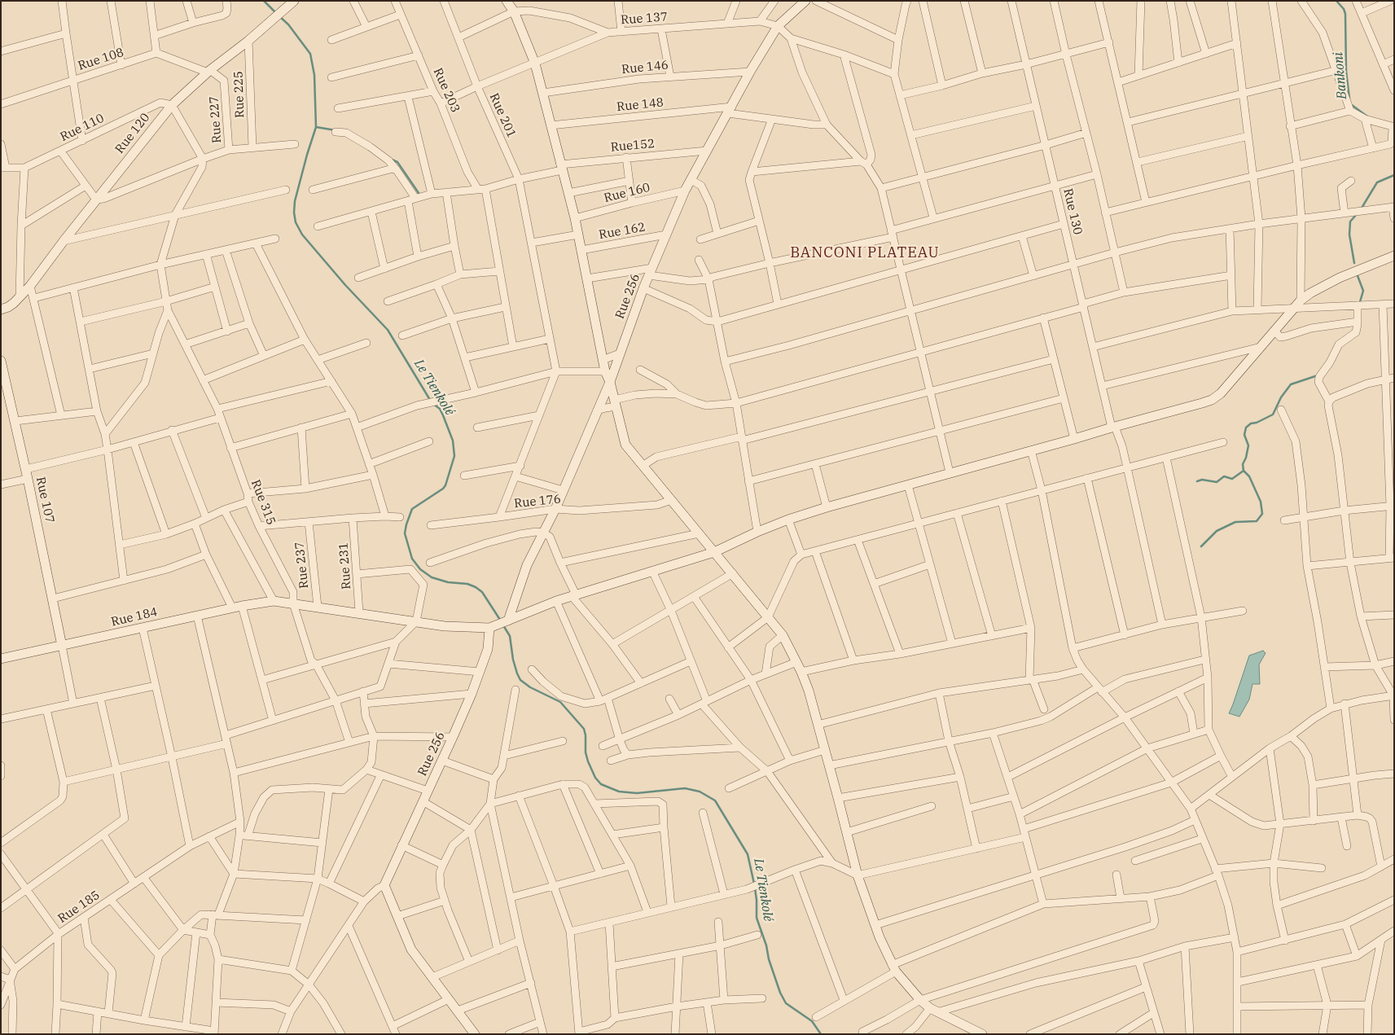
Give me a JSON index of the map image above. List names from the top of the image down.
{
  "streets": {
    "street": [
      "Rue 137",
      "Rue 108",
      "Rue 146",
      "Rue 203",
      "Rue 225",
      "Rue 148",
      "Rue 201",
      "Rue 227",
      "Rue 110",
      "Rue 120",
      "Rue152",
      "Rue 160",
      "Rue 130",
      "Rue 162",
      "Rue 256",
      "Rue 107",
      "Rue 176",
      "Rue 315",
      "Rue 237",
      "Rue 231",
      "Rue 184",
      "Rue 185"
    ]
  },
  "crossings": [
    ["Rue 137", "Rue 256"],
    ["Rue 146", "Rue 256"],
    ["Rue 203", "Rue152"],
    ["Rue 225", "Rue 120"],
    ["Rue 148", "Rue 256"],
    ["Rue 201", "Rue152"],
    ["Rue 227", "Rue 120"],
    ["Rue 110", "Rue 120"],
    ["Rue152", "Rue 256"],
    ["Rue 160", "Rue 256"],
    ["Rue 162", "Rue 256"],
    ["Rue 256", "Rue 176"],
    ["Rue 256", "Rue 184"],
    ["Rue 107", "Rue 184"],
    ["Rue 315", "Rue 184"],
    ["Rue 237", "Rue 184"],
    ["Rue 231", "Rue 184"]
  ],
  "districts": ["BANCONI PLATEAU"],
  "water": ["Bankoni", "Le Tienkolé"]
}
